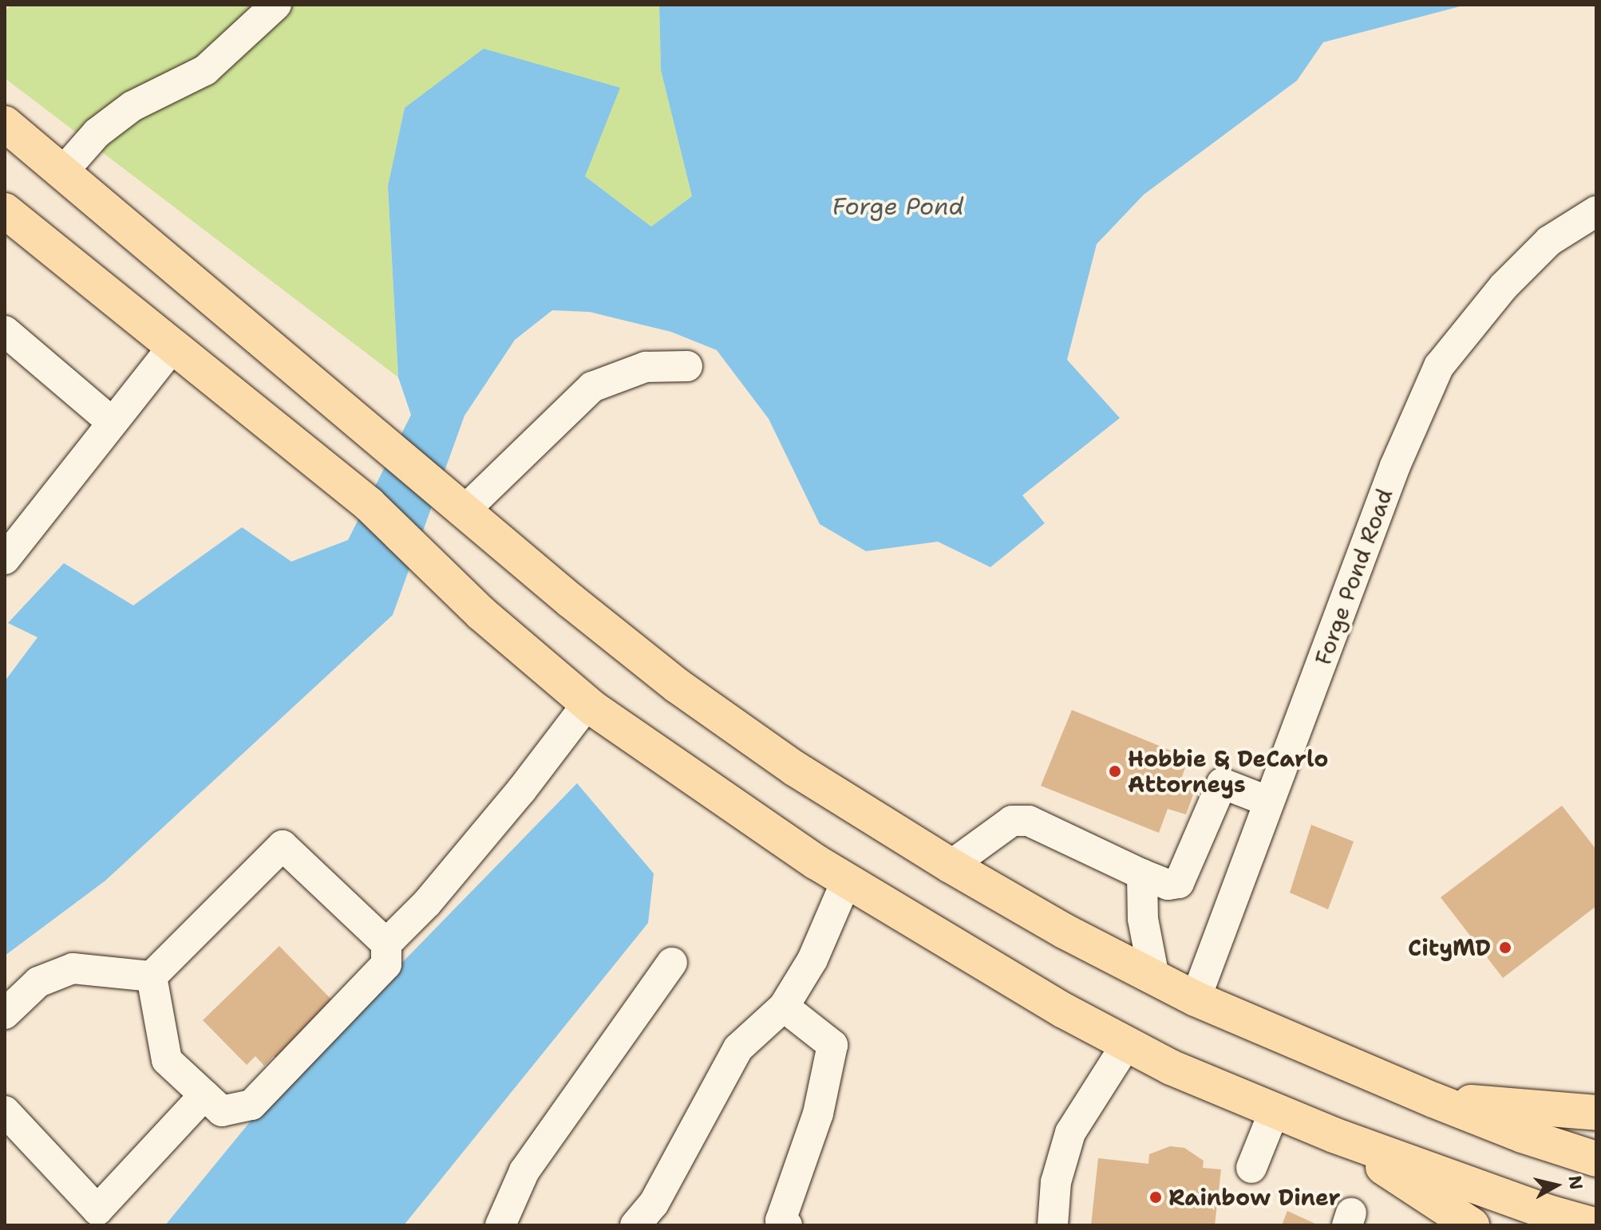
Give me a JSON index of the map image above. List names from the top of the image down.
{
  "streets": {
    "street": ["Forge Pond Road"]
  },
  "water": ["Forge Pond"],
  "places": ["Hobbie & DeCarlo Attorneys", "CityMD", "Rainbow Diner"],
  "north": "right"
}
